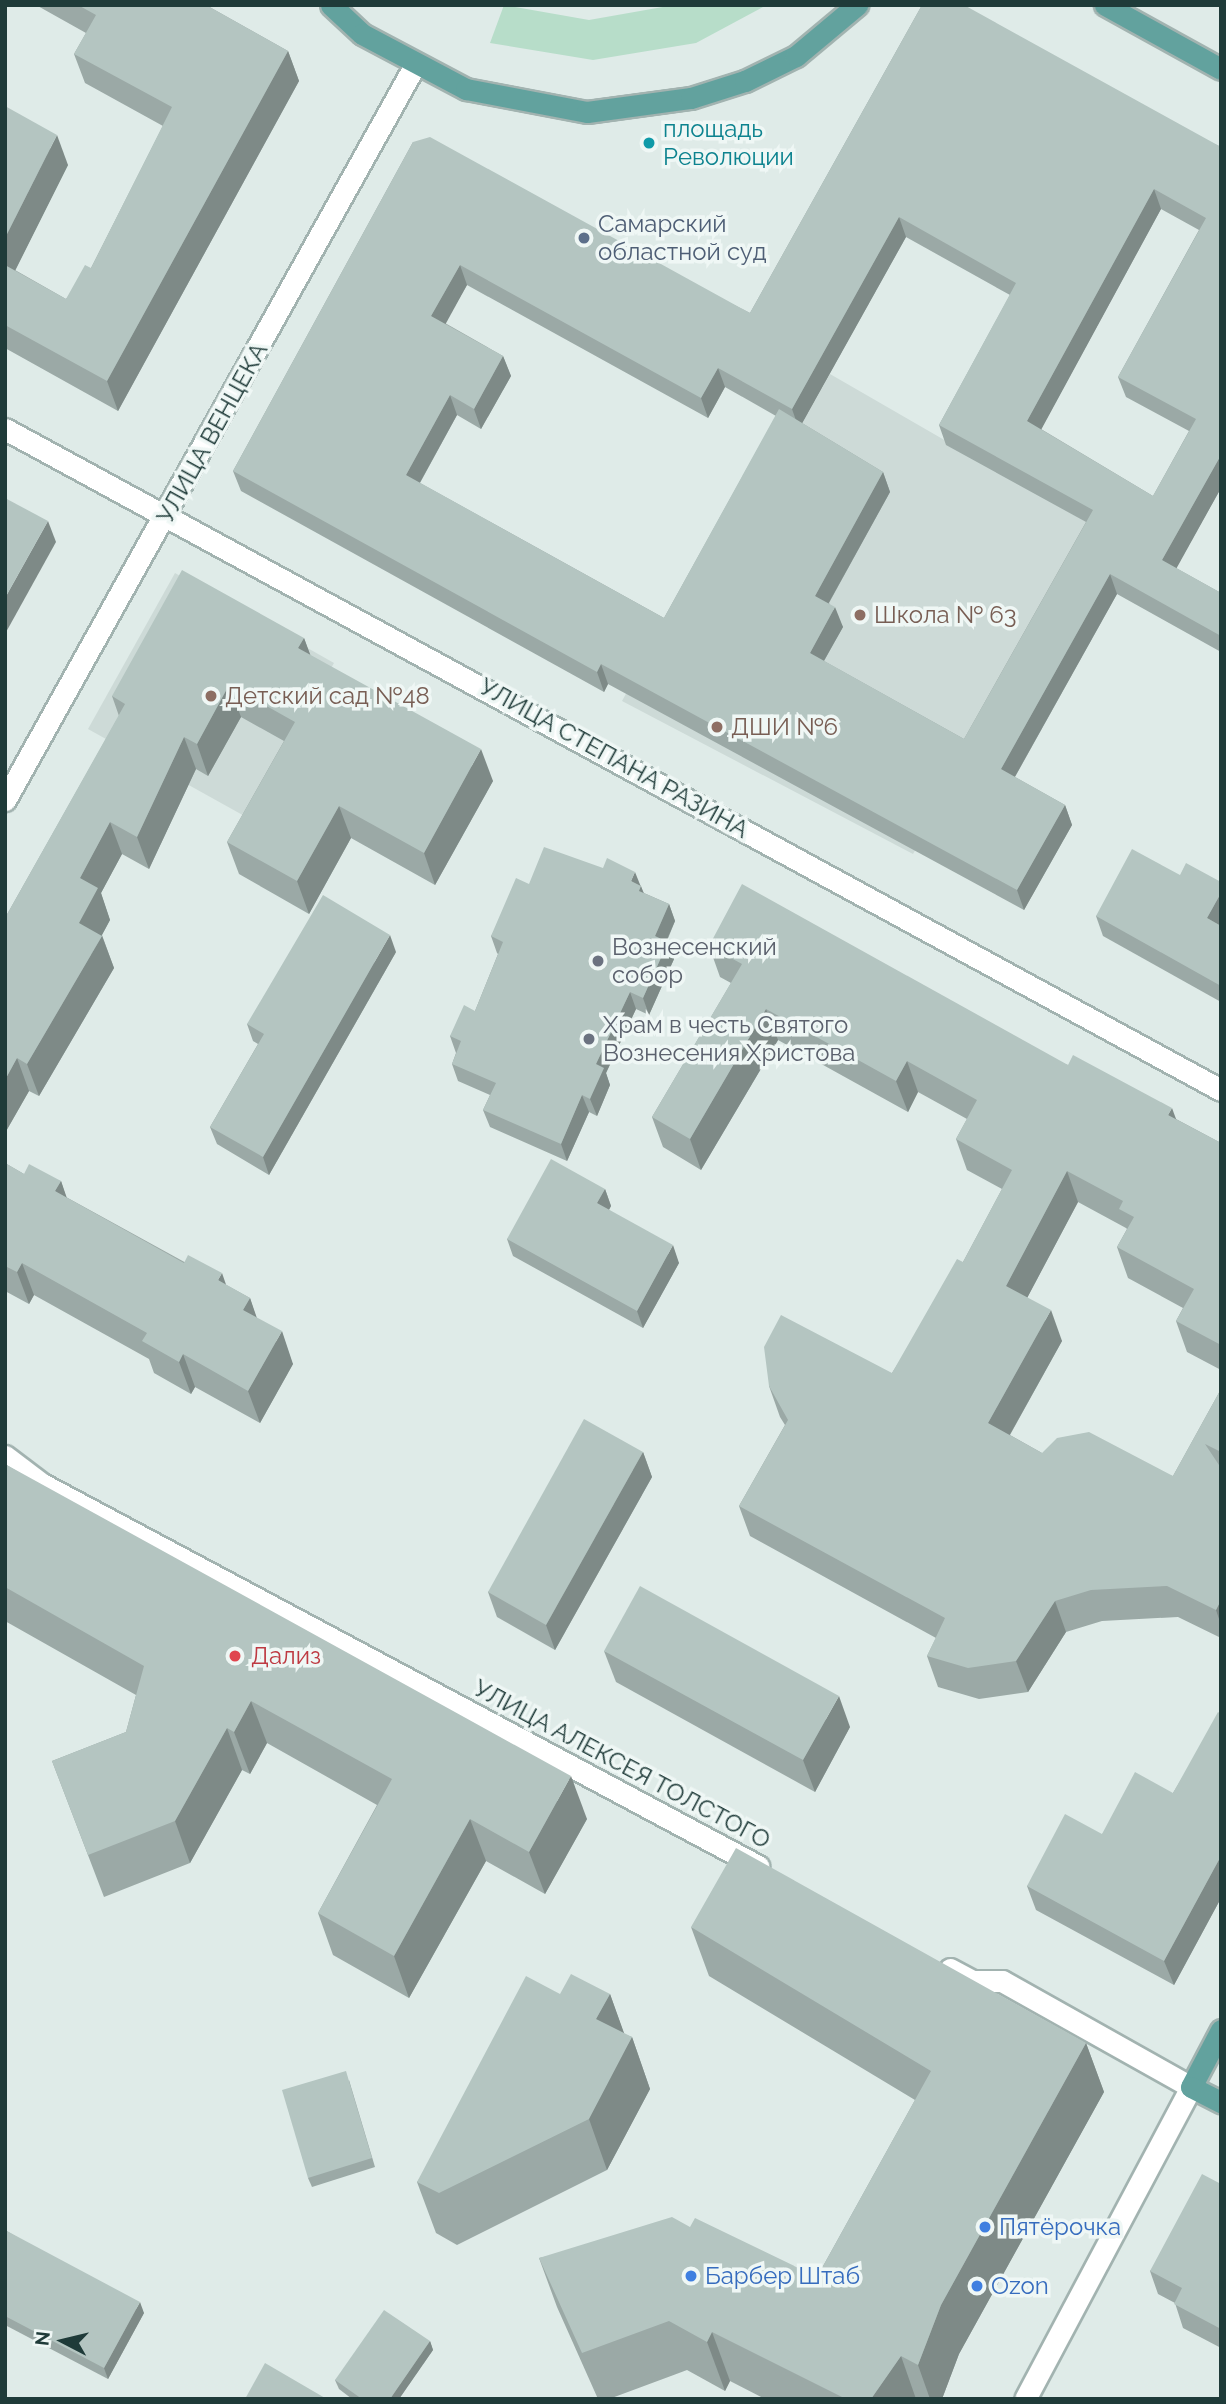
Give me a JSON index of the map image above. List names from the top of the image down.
{
  "streets": {
    "street": ["УЛИЦА ВЕНЦЕКА", "УЛИЦА СТЕПАНА РАЗИНА", "УЛИЦА АЛЕКСЕЯ ТОЛСТОГО"]
  },
  "crossings": [
    ["УЛИЦА ВЕНЦЕКА", "УЛИЦА СТЕПАНА РАЗИНА"]
  ],
  "places": [
    "площадь Революции",
    "Самарский областной суд",
    "Школа № 63",
    "Детский сад №48",
    "ДШИ №6",
    "Вознесенский собор",
    "Храм в честь Святого Вознесения Христова",
    "Дализ",
    "Пятёрочка",
    "Барбер Штаб",
    "Ozon"
  ],
  "north": "left"
}
